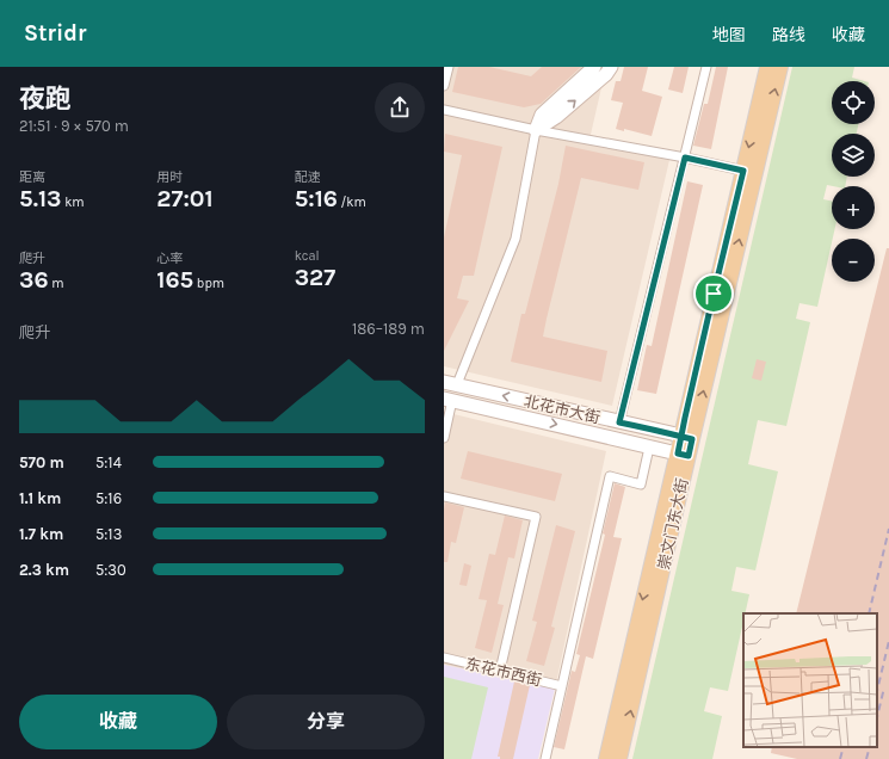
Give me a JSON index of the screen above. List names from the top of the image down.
{
  "streets": {
    "main road": ["北花市大街", "崇文门东大街"],
    "street": ["东花市西街"]
  },
  "crossings": [
    ["北花市大街", "崇文门东大街"]
  ],
  "page": {
    "header": "Stridr",
    "nav": ["地图", "路线", "收藏"],
    "heading": ["夜跑", "21:51 · 9 × 570 m"],
    "map_buttons": ["+", "−"],
    "stats": [
      ["距离", "5.13 km"],
      ["用时", "27:01"],
      ["配速", "5:16 /km"],
      ["爬升", "36 m"],
      ["心率", "165 bpm"],
      ["kcal", "327"]
    ],
    "chart": ["爬升", "186–189 m"],
    "list": [
      {
        "name": "570 m",
        "note": "5:14"
      },
      {
        "name": "1.1 km",
        "note": "5:16"
      },
      {
        "name": "1.7 km",
        "note": "5:13"
      },
      {
        "name": "2.3 km",
        "note": "5:30"
      }
    ],
    "buttons": ["收藏", "分享"]
  }
}
